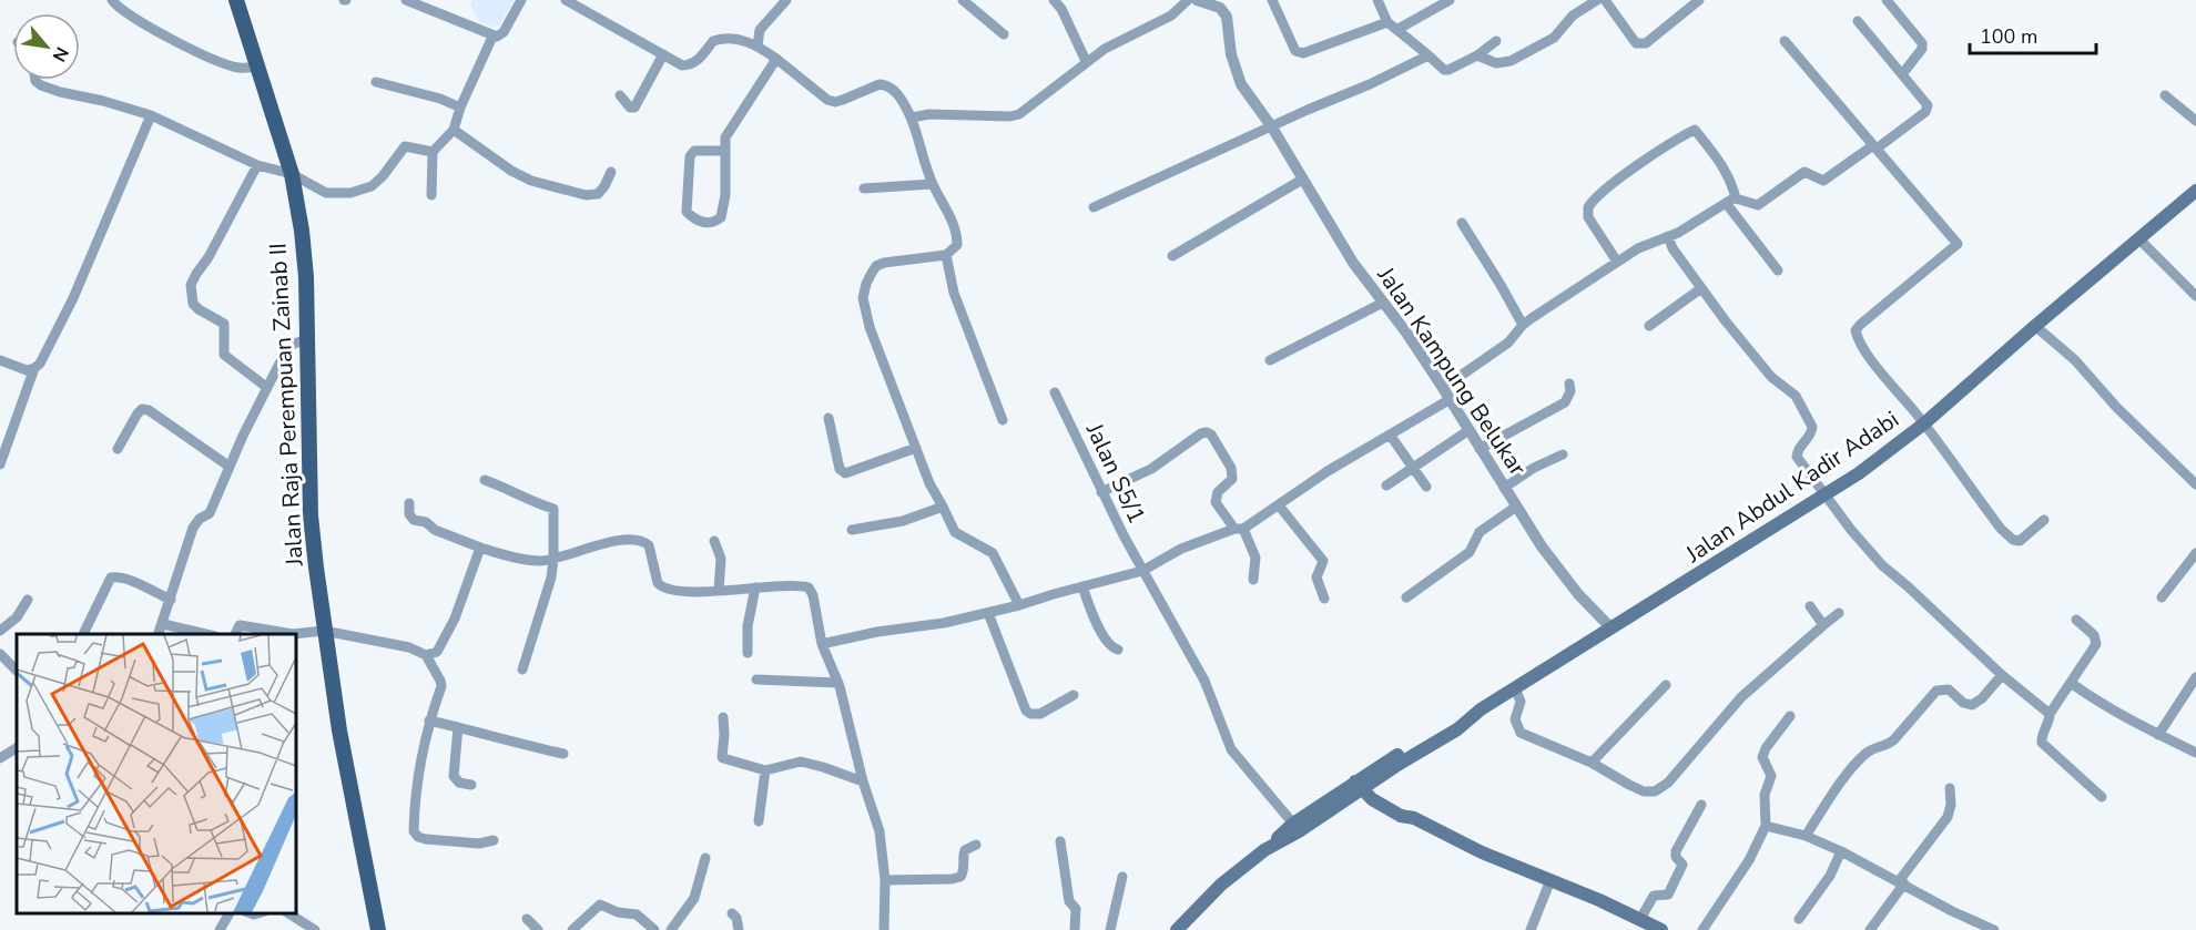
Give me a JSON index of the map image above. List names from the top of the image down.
{
  "streets": {
    "main road": ["Jalan Raja Perempuan Zainab II", "Jalan Abdul Kadir Adabi"],
    "street": ["Jalan Kampung Belukar", "Jalan S5/1"]
  },
  "crossings": [
    ["Jalan Kampung Belukar", "Jalan Abdul Kadir Adabi"],
    ["Jalan S5/1", "Jalan Abdul Kadir Adabi"]
  ],
  "scale_bar": "100 m",
  "north": "bottom right"
}
